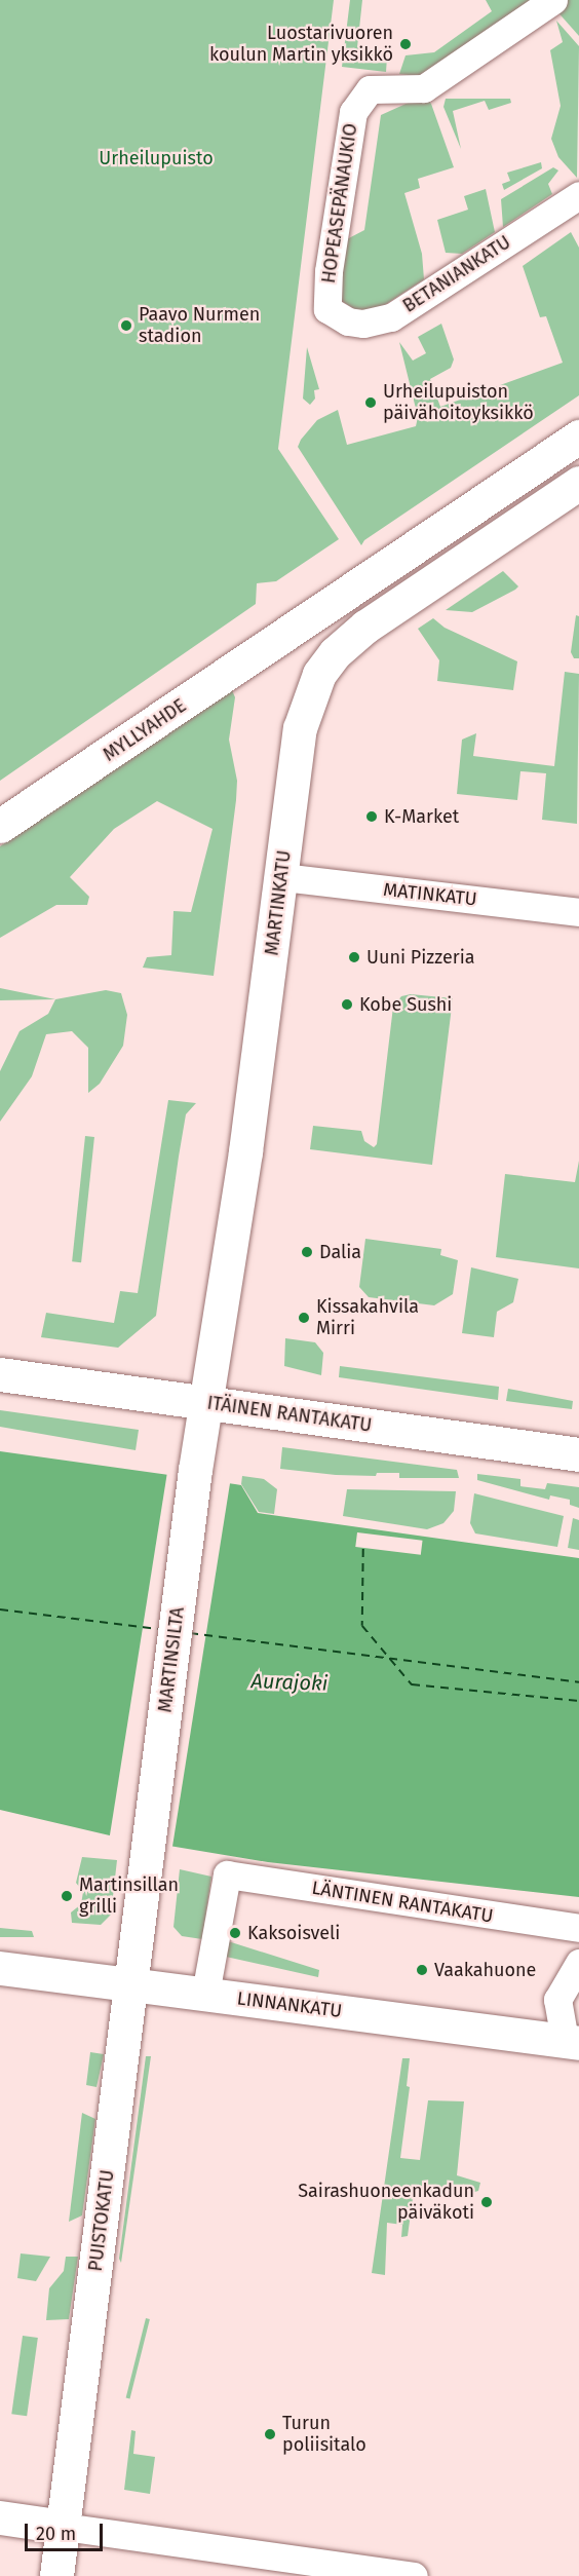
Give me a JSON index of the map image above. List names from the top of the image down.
{
  "streets": {
    "main road": [
      "MYLLYAHDE",
      "MARTINKATU",
      "ITÄINEN RANTAKATU",
      "MARTINSILTA",
      "LINNANKATU",
      "PUISTOKATU"
    ],
    "street": [
      "HOPEASEPÄNAUKIO",
      "BETANIANKATU",
      "MATINKATU",
      "LÄNTINEN RANTAKATU"
    ]
  },
  "crossings": [
    ["HOPEASEPÄNAUKIO", "BETANIANKATU"],
    ["MATINKATU", "MARTINKATU"],
    ["MARTINKATU", "ITÄINEN RANTAKATU"],
    ["MARTINKATU", "MARTINSILTA"],
    ["MARTINSILTA", "PUISTOKATU"],
    ["LÄNTINEN RANTAKATU", "LINNANKATU"],
    ["LINNANKATU", "PUISTOKATU"]
  ],
  "water": ["Aurajoki"],
  "parks": ["Urheilupuisto"],
  "places": [
    "Luostarivuoren koulun Martin yksikkö",
    "Paavo Nurmen stadion",
    "Urheilupuiston päivähoitoyksikkö",
    "K-Market",
    "Uuni Pizzeria",
    "Kobe Sushi",
    "Dalia",
    "Kissakahvila Mirri",
    "Martinsillan grilli",
    "Kaksoisveli",
    "Vaakahuone",
    "Sairashuoneenkadun päiväkoti",
    "Turun poliisitalo"
  ],
  "scale_bar": "20 m"
}
